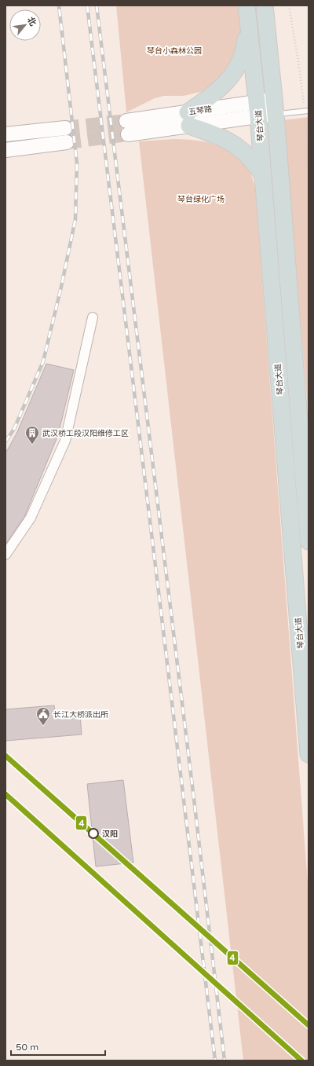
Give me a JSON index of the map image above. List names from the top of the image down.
{
  "streets": {
    "highway": ["琴台大道"],
    "main road": ["五琴路"]
  },
  "crossings": [
    ["五琴路", "琴台大道"]
  ],
  "parks": ["琴台小森林公园", "琴台绿化广场"],
  "places": {
    "building": ["武汉桥工段汉阳维修工区"],
    "public building": ["长江大桥派出所"],
    "other": ["汉阳"]
  },
  "lines": ["transit line 4"],
  "scale_bar": "50 m",
  "north": "top right"
}
